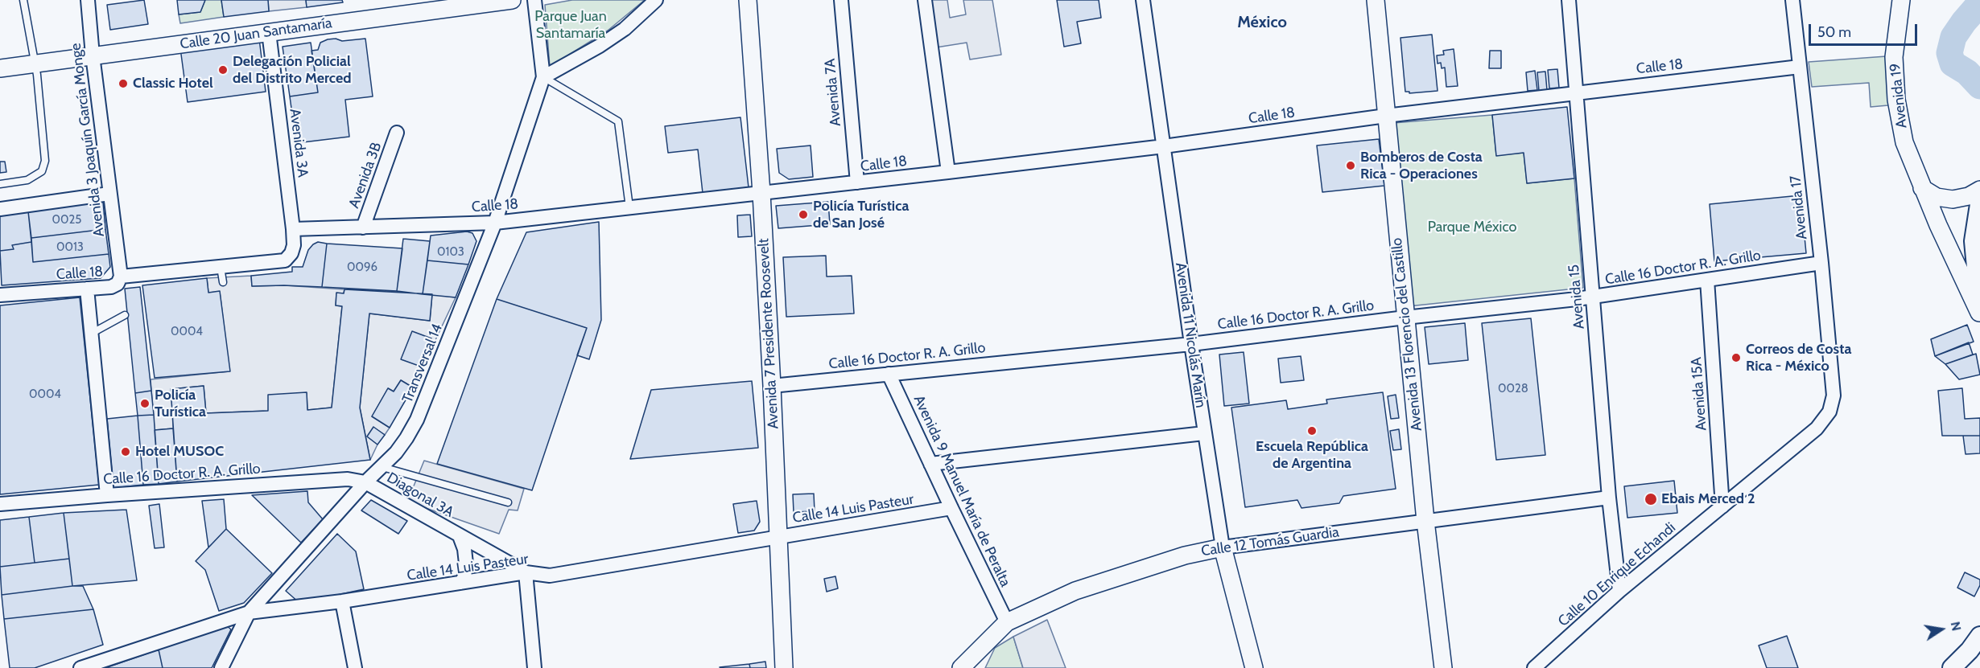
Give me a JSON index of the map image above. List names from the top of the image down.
{
  "streets": {
    "street": [
      "Calle 20 Juan Santamaría",
      "Calle 18",
      "Avenida 7A",
      "Avenida 19",
      "Avenida 3 Joaquín García Monge",
      "Avenida 3A",
      "Avenida 3B",
      "Avenida 17",
      "Calle 16 Doctor R. A. Grillo",
      "Avenida 15",
      "Avenida 7 Presidente Roosevelt",
      "Avenida 13 Florencio del Castillo",
      "Avenida 11 Nicolás Marín",
      "Transversal 14",
      "Avenida 15A",
      "Avenida 9 Manuel María de Peralta",
      "Diagonal 3A",
      "Calle 14 Luis Pasteur",
      "Calle 12 Tomás Guardia",
      "Calle 10 Enrique Echandi"
    ]
  },
  "crossings": [
    ["Calle 20 Juan Santamaría", "Avenida 3 Joaquín García Monge"],
    ["Calle 20 Juan Santamaría", "Avenida 3A"],
    ["Calle 18", "Avenida 7A"],
    ["Calle 18", "Avenida 3 Joaquín García Monge"],
    ["Calle 18", "Avenida 3A"],
    ["Calle 18", "Avenida 3B"],
    ["Calle 18", "Avenida 17"],
    ["Calle 18", "Avenida 15"],
    ["Calle 18", "Avenida 7 Presidente Roosevelt"],
    ["Calle 18", "Avenida 13 Florencio del Castillo"],
    ["Calle 18", "Avenida 11 Nicolás Marín"],
    ["Calle 18", "Transversal 14"],
    ["Avenida 17", "Calle 16 Doctor R. A. Grillo"],
    ["Avenida 17", "Calle 10 Enrique Echandi"],
    ["Calle 16 Doctor R. A. Grillo", "Avenida 15"],
    ["Calle 16 Doctor R. A. Grillo", "Avenida 7 Presidente Roosevelt"],
    ["Calle 16 Doctor R. A. Grillo", "Avenida 13 Florencio del Castillo"],
    ["Calle 16 Doctor R. A. Grillo", "Avenida 11 Nicolás Marín"],
    ["Calle 16 Doctor R. A. Grillo", "Transversal 14"],
    ["Calle 16 Doctor R. A. Grillo", "Avenida 15A"],
    ["Calle 16 Doctor R. A. Grillo", "Avenida 9 Manuel María de Peralta"],
    ["Calle 16 Doctor R. A. Grillo", "Diagonal 3A"],
    ["Avenida 15", "Calle 12 Tomás Guardia"],
    ["Avenida 15", "Calle 10 Enrique Echandi"],
    ["Avenida 7 Presidente Roosevelt", "Calle 14 Luis Pasteur"],
    ["Avenida 13 Florencio del Castillo", "Calle 12 Tomás Guardia"],
    ["Avenida 11 Nicolás Marín", "Calle 12 Tomás Guardia"],
    ["Transversal 14", "Diagonal 3A"],
    ["Transversal 14", "Calle 14 Luis Pasteur"],
    ["Avenida 15A", "Calle 10 Enrique Echandi"],
    ["Avenida 9 Manuel María de Peralta", "Calle 14 Luis Pasteur"],
    ["Avenida 9 Manuel María de Peralta", "Calle 12 Tomás Guardia"],
    ["Diagonal 3A", "Calle 14 Luis Pasteur"]
  ],
  "districts": ["México"],
  "parks": ["Parque Juan Santamaría", "Parque México"],
  "places": [
    "Delegación Policial del Distrito Merced",
    "Classic Hotel",
    "Bomberos de Costa Rica - Operaciones",
    "Policía Turística de San José",
    "Correos de Costa Rica - México",
    "Policía Turística",
    "Escuela República de Argentina",
    "Hotel MUSOC",
    "Ebais Merced 2"
  ],
  "house_numbers": [
    "0025",
    "0013",
    "0103",
    "0096",
    "0004",
    "0028",
    "0004"
  ],
  "scale_bar": "50 m",
  "north": "right"
}
